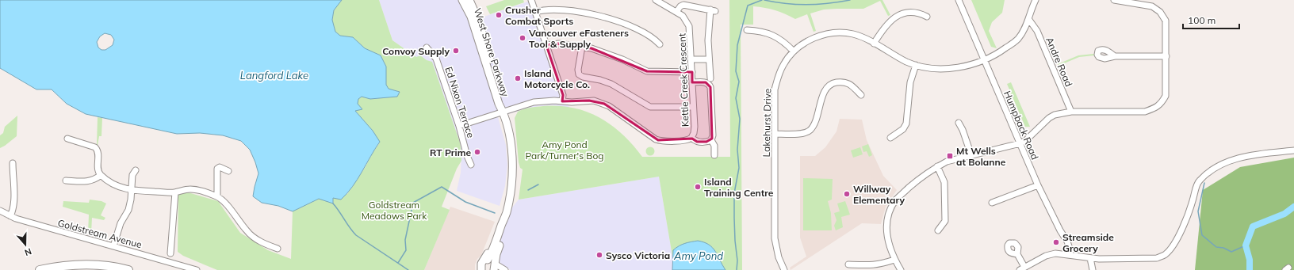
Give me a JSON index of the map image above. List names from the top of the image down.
{
  "streets": {
    "main road": ["West Shore Parkway"],
    "street": [
      "Andre Road",
      "Kettle Creek Crescent",
      "Ed Nixon Terrace",
      "Lakehurst Drive",
      "Humpback Road",
      "Goldstream Avenue"
    ]
  },
  "crossings": [
    ["Andre Road", "Lakehurst Drive"],
    ["Lakehurst Drive", "Humpback Road"]
  ],
  "water": ["Langford Lake", "Amy Pond"],
  "parks": ["Amy Pond Park/Turner's Bog", "Goldstream Meadows Park"],
  "places": {
    "other": [
      "Crusher Combat Sports",
      "Vancouver eFasteners Tool & Supply",
      "Convoy Supply",
      "Island Motorcycle Co.",
      "RT Prime",
      "Island Training Centre",
      "Willway Elementary",
      "Streamside Grocery",
      "Sysco Victoria"
    ],
    "transit": ["Mt Wells at Bolanne"]
  },
  "scale_bar": "100 m",
  "north": "bottom"
}
